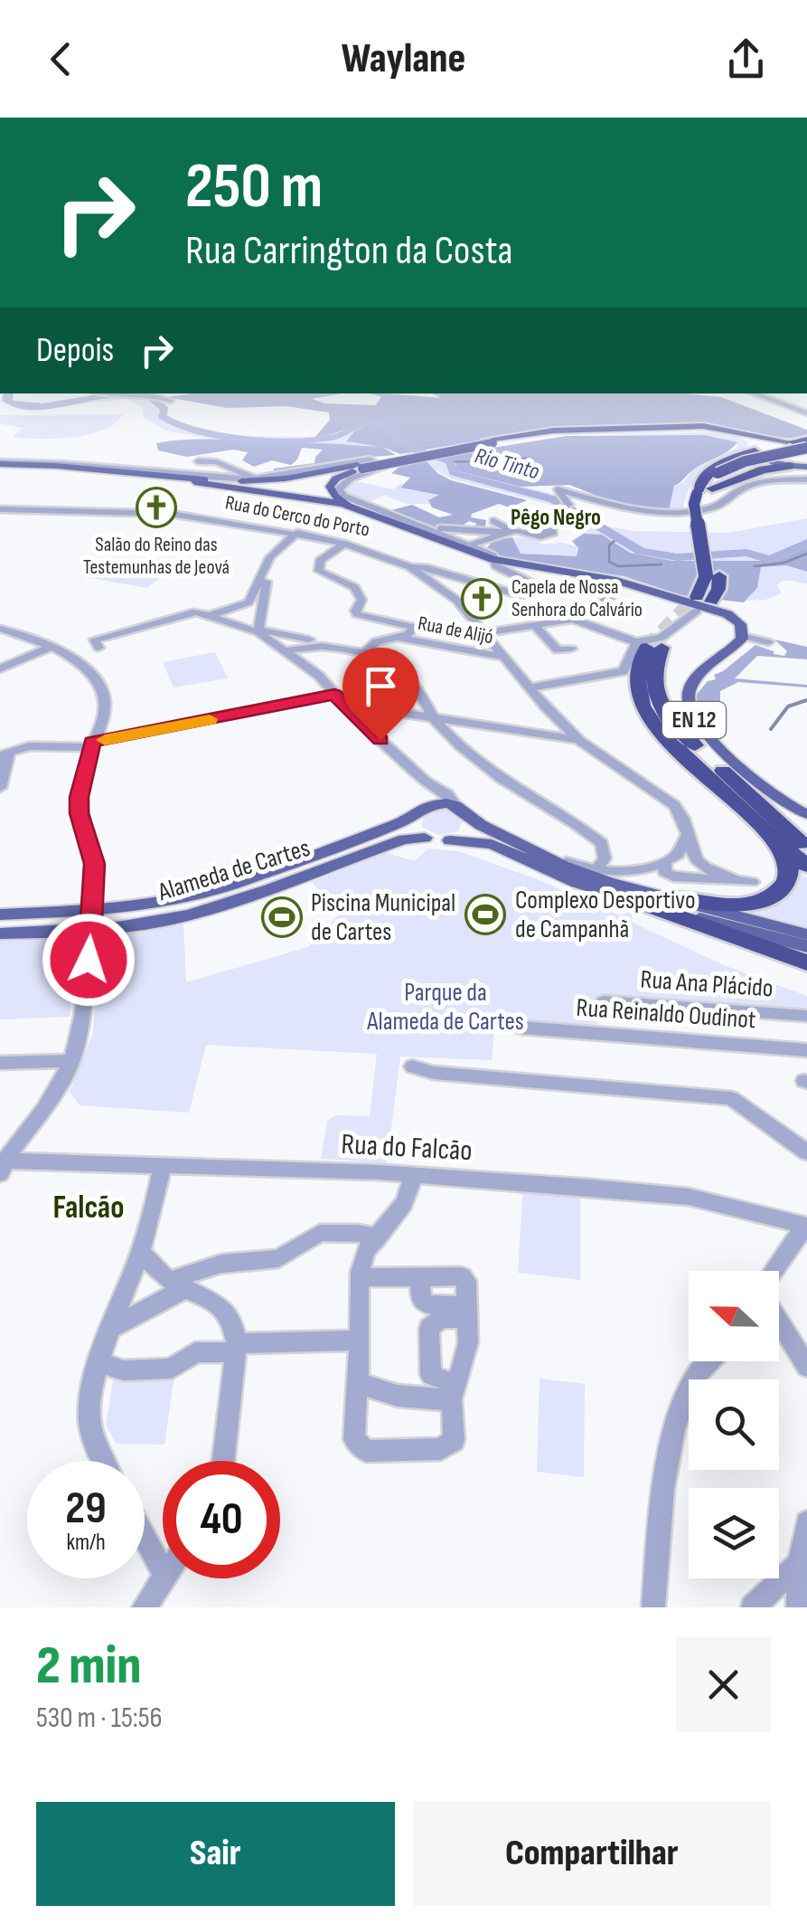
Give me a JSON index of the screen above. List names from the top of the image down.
{
  "streets": {
    "main road": ["EN 12", "Alameda de Cartes"],
    "street": [
      "Rua do Cerco do Porto",
      "Rua de Alijó",
      "Rua Ana Plácido",
      "Rua Reinaldo Oudinot",
      "Rua do Falcão"
    ]
  },
  "crossings": [
    ["Rua do Cerco do Porto", "Rua de Alijó"]
  ],
  "districts": ["Pêgo Negro", "Falcão"],
  "water": ["Rio Tinto"],
  "parks": ["Parque da Alameda de Cartes"],
  "places": {
    "church": ["Salão do Reino das Testemunhas de Jeová", "Capela de Nossa Senhora do Calvário"],
    "sports": ["Complexo Desportivo de Campanhã", "Piscina Municipal de Cartes"]
  },
  "north": "left",
  "page": {
    "header": "Waylane",
    "turn": ["250 m", "Rua Carrington da Costa"],
    "then": "Depois",
    "speed": "29 km/h",
    "limit": "40",
    "heading": ["2 min", "530 m · 15:56"],
    "buttons": ["Sair", "Compartilhar"]
  }
}
